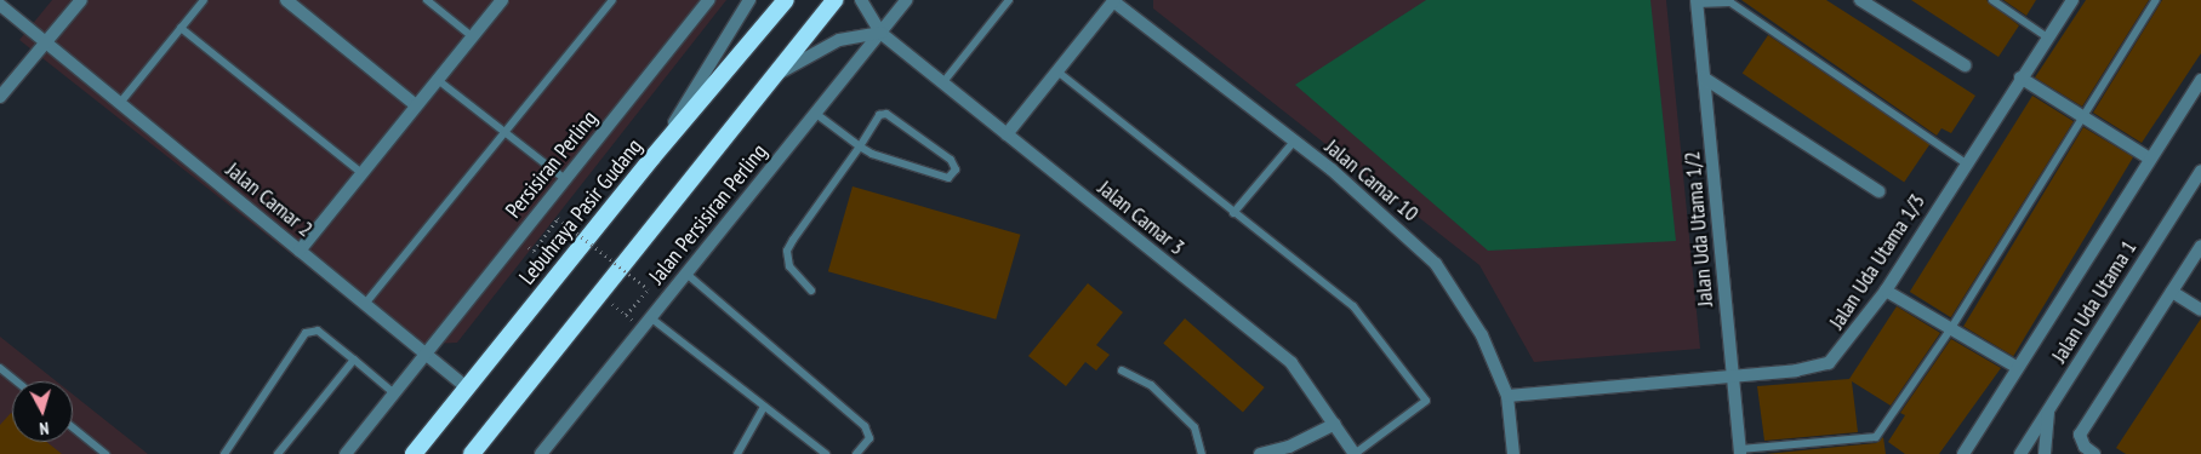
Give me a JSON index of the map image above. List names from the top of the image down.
{
  "streets": {
    "highway": ["Lebuhraya Pasir Gudang"],
    "street": [
      "Persisiran Perling",
      "Jalan Camar 10",
      "Jalan Camar 2",
      "Jalan Persisiran Perling",
      "Jalan Camar 3",
      "Jalan Uda Utama 1/2",
      "Jalan Uda Utama 1/3",
      "Jalan Uda Utama 1"
    ]
  },
  "crossings": [
    ["Persisiran Perling", "Jalan Camar 2"],
    ["Jalan Camar 10", "Jalan Uda Utama 1/3"],
    ["Jalan Camar 2", "Lebuhraya Pasir Gudang"],
    ["Jalan Persisiran Perling", "Jalan Camar 3"],
    ["Jalan Uda Utama 1/2", "Jalan Uda Utama 1/3"]
  ],
  "north": "bottom"
}
